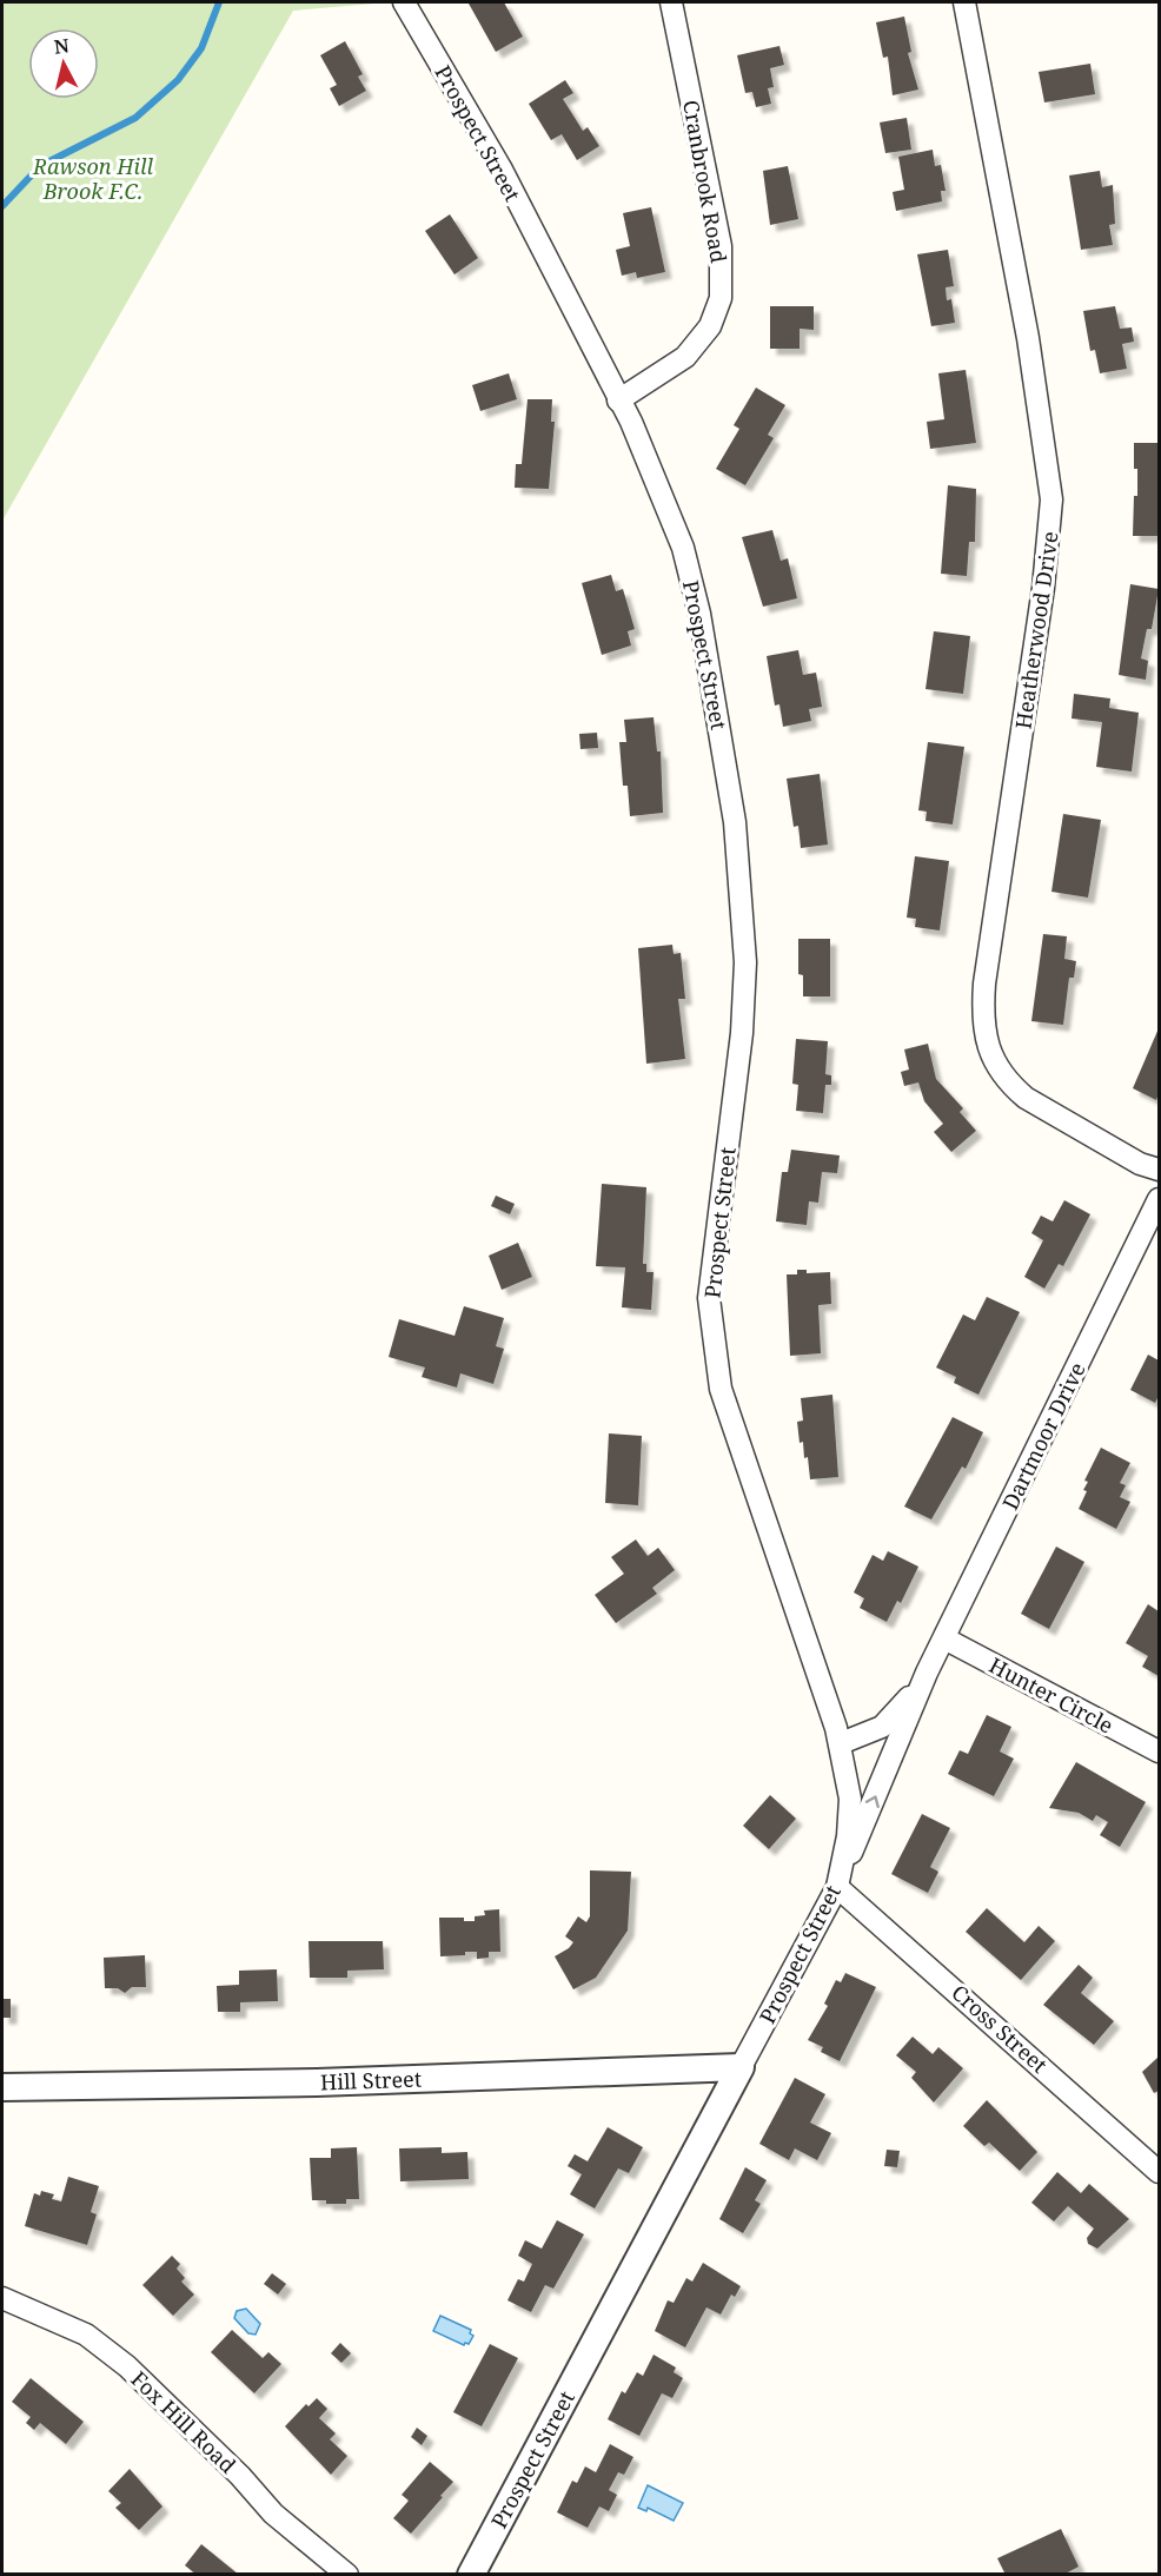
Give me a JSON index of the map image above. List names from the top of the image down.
{
  "streets": {
    "street": [
      "Prospect Street",
      "Cranbrook Road",
      "Heatherwood Drive",
      "Dartmoor Drive",
      "Hunter Circle",
      "Cross Street",
      "Hill Street",
      "Fox Hill Road"
    ]
  },
  "crossings": [
    ["Prospect Street", "Cranbrook Road"],
    ["Prospect Street", "Dartmoor Drive"],
    ["Prospect Street", "Cross Street"],
    ["Prospect Street", "Hill Street"],
    ["Dartmoor Drive", "Hunter Circle"],
    ["Dartmoor Drive", "Cross Street"]
  ],
  "parks": ["Rawson Hill Brook F.C."],
  "north": "top"
}
